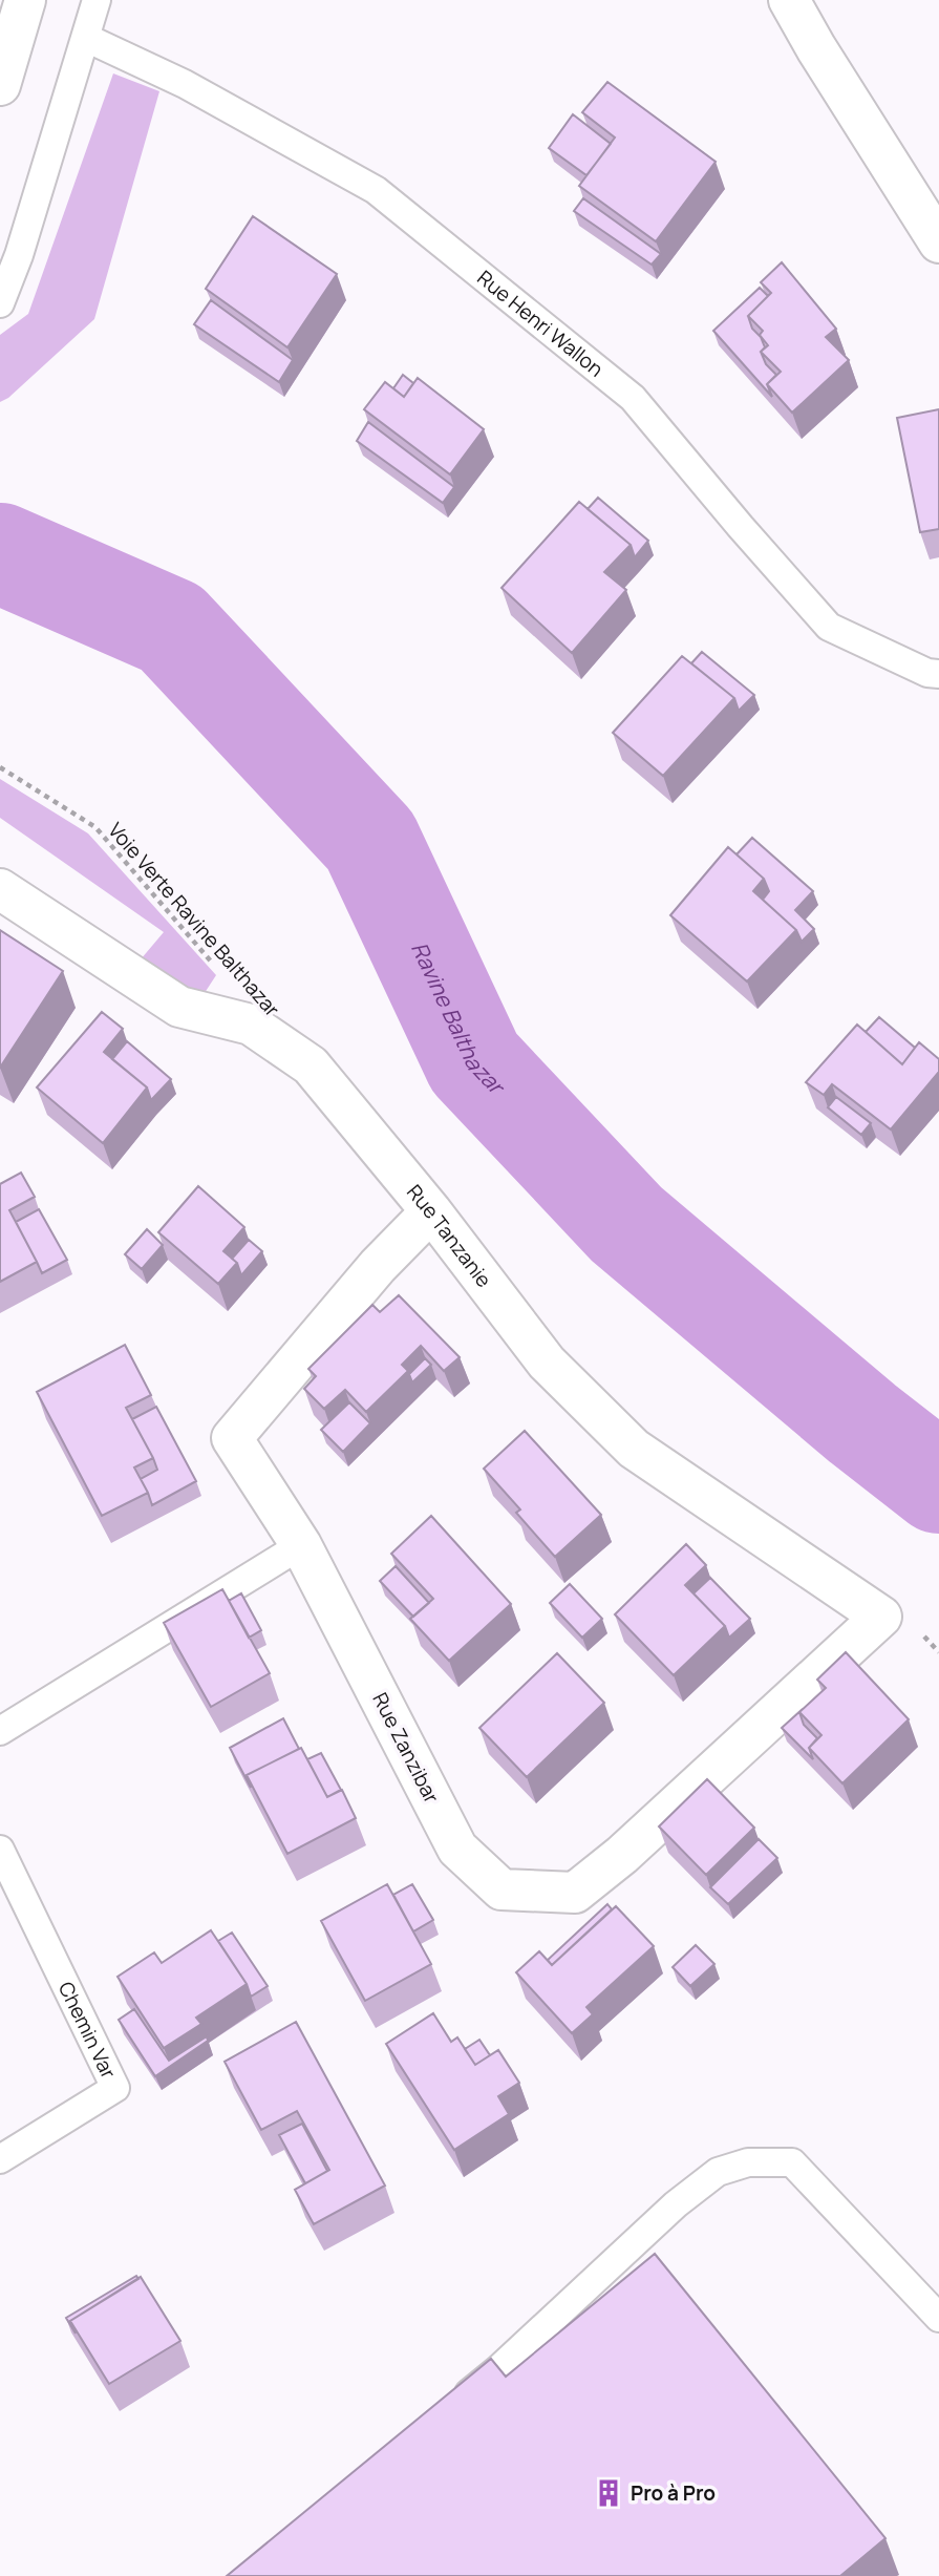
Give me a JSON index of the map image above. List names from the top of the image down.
{
  "streets": {
    "street": ["Rue Tanzanie", "Rue Zanzibar"],
    "lane": ["Rue Henri Wallon", "Chemin Var"],
    "path": ["Voie Verte Ravine Balthazar"]
  },
  "crossings": [
    ["Rue Tanzanie", "Rue Zanzibar"]
  ],
  "water": ["Ravine Balthazar"],
  "places": {
    "building": ["Pro à Pro"]
  }
}
